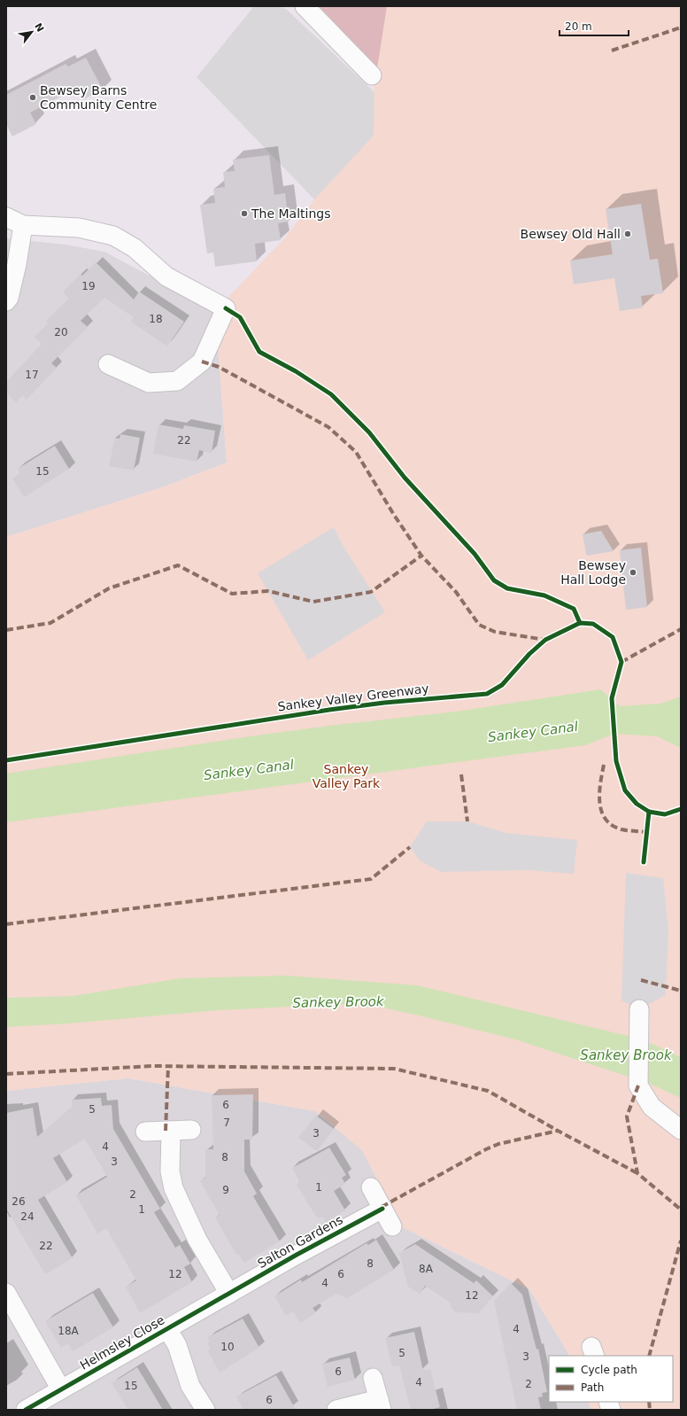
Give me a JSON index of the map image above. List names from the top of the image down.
{
  "streets": {
    "street": ["Salton Gardens", "Helmsley Close"],
    "cycle path": ["Sankey Valley Greenway"]
  },
  "crossings": [
    ["Salton Gardens", "Helmsley Close"]
  ],
  "water": ["Sankey Canal", "Sankey Brook"],
  "parks": ["Sankey Valley Park"],
  "places": [
    "Bewsey Barns Community Centre",
    "The Maltings",
    "Bewsey Old Hall",
    "Bewsey Hall Lodge"
  ],
  "house_numbers": [
    "19",
    "18",
    "20",
    "17",
    "22",
    "15",
    "6",
    "5",
    "7",
    "3",
    "4",
    "8",
    "3",
    "1",
    "9",
    "2",
    "26",
    "1",
    "24",
    "22",
    "8",
    "8A",
    "12",
    "6",
    "4",
    "12",
    "4",
    "18A",
    "10",
    "5",
    "3",
    "6",
    "4",
    "2",
    "15",
    "6"
  ],
  "legend": ["Cycle path", "Path"],
  "scale_bar": "20 m",
  "north": "top right"
}
